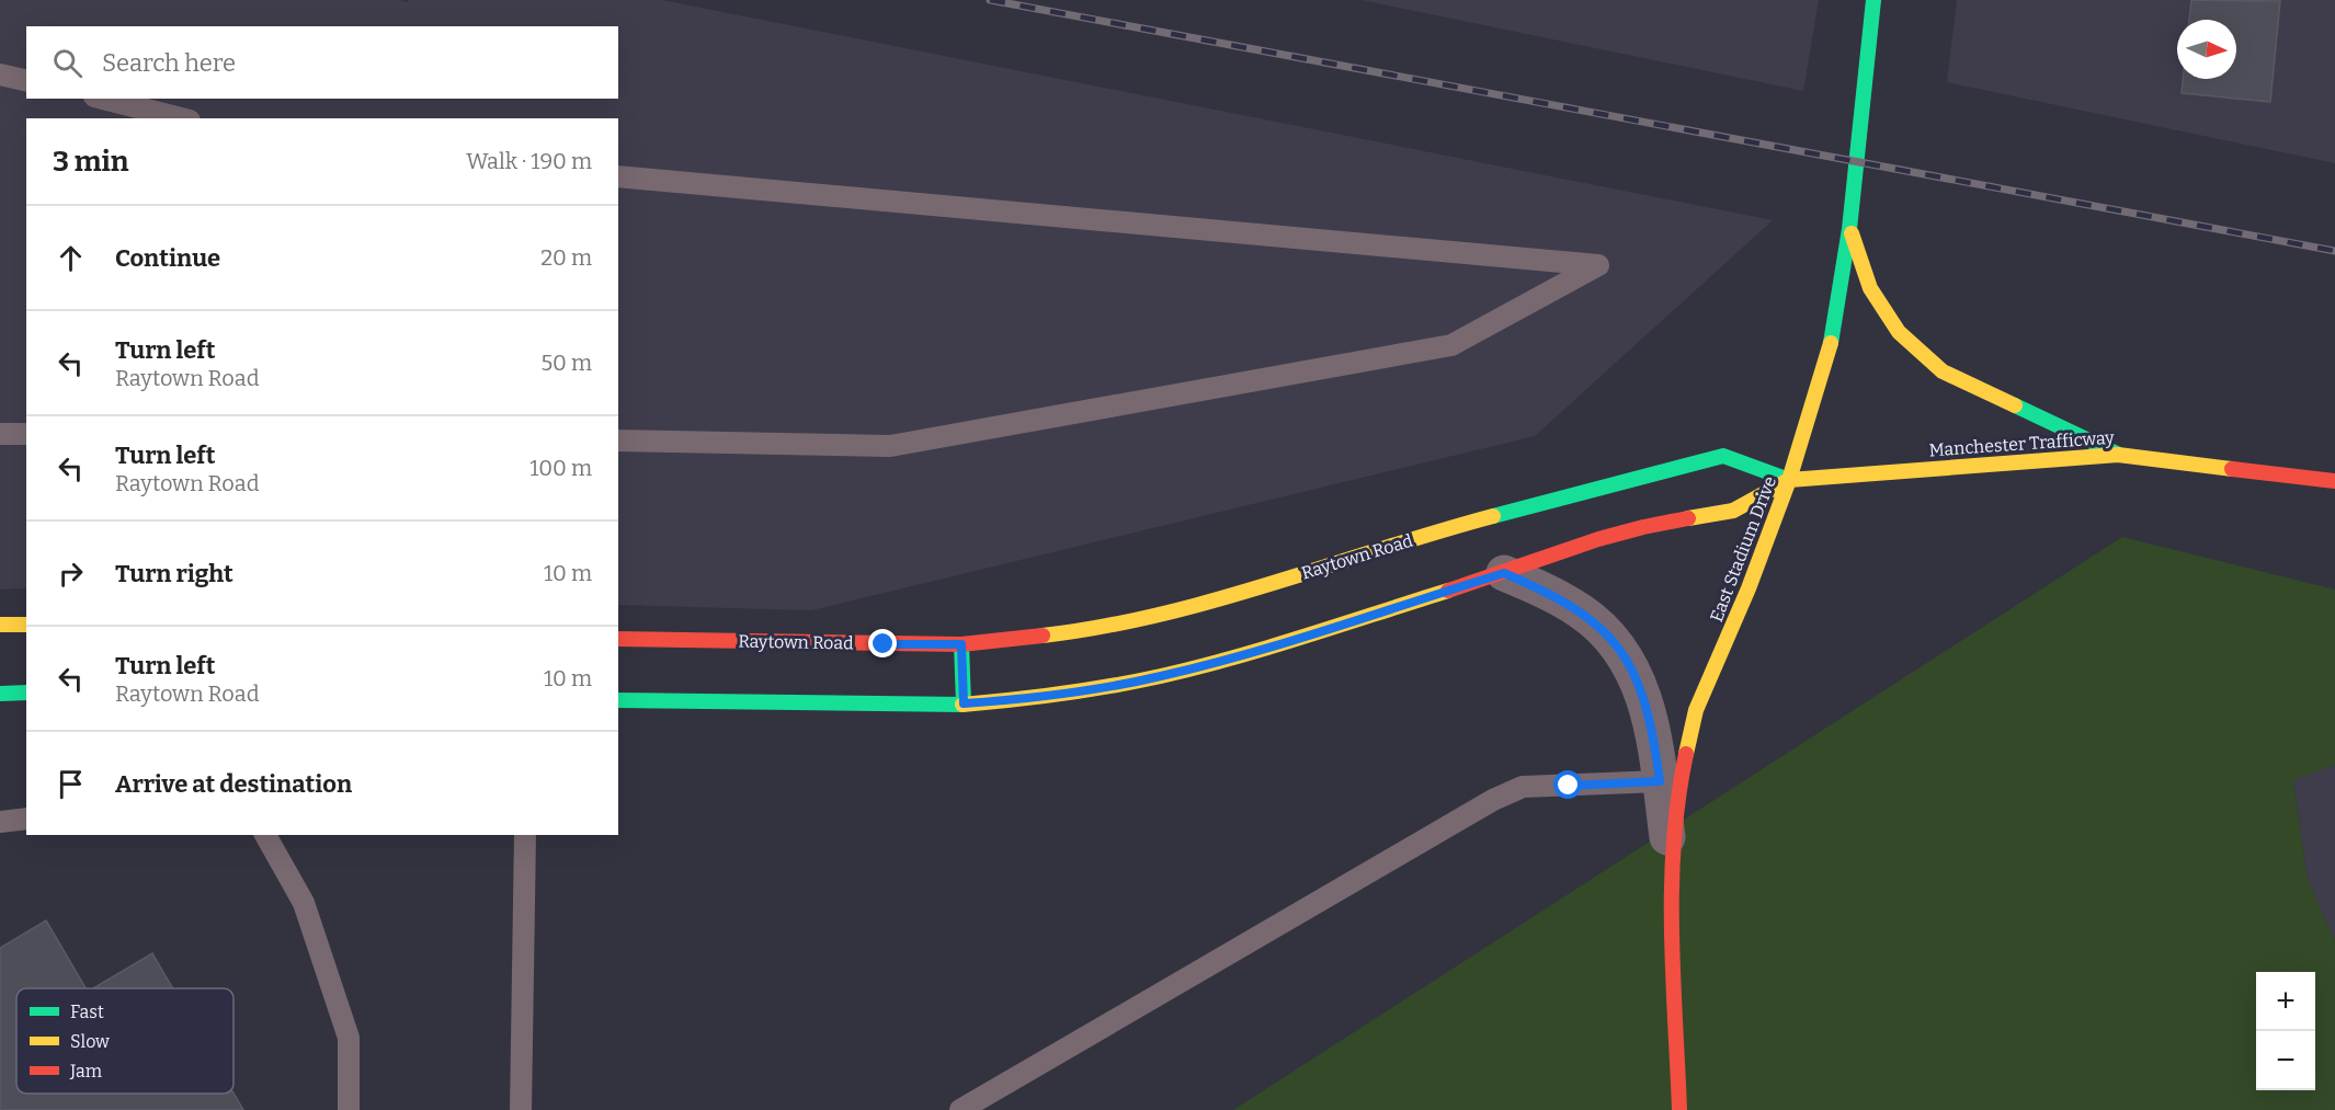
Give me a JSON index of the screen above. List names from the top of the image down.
{
  "streets": {
    "main road": ["Manchester Trafficway", "East Stadium Drive", "Raytown Road"]
  },
  "crossings": [
    ["Manchester Trafficway", "East Stadium Drive"],
    ["Manchester Trafficway", "Raytown Road"],
    ["East Stadium Drive", "Raytown Road"]
  ],
  "legend": ["Fast", "Slow", "Jam"],
  "north": "right",
  "page": {
    "search": "Search here",
    "heading": ["3 min", "Walk · 190 m"],
    "list": [
      ["Continue", "20 m"],
      ["Turn left", "Raytown Road", "50 m"],
      ["Turn left", "Raytown Road", "100 m"],
      ["Turn right", "10 m"],
      ["Turn left", "Raytown Road", "10 m"],
      "Arrive at destination"
    ],
    "map_buttons": ["+", "−"]
  }
}
